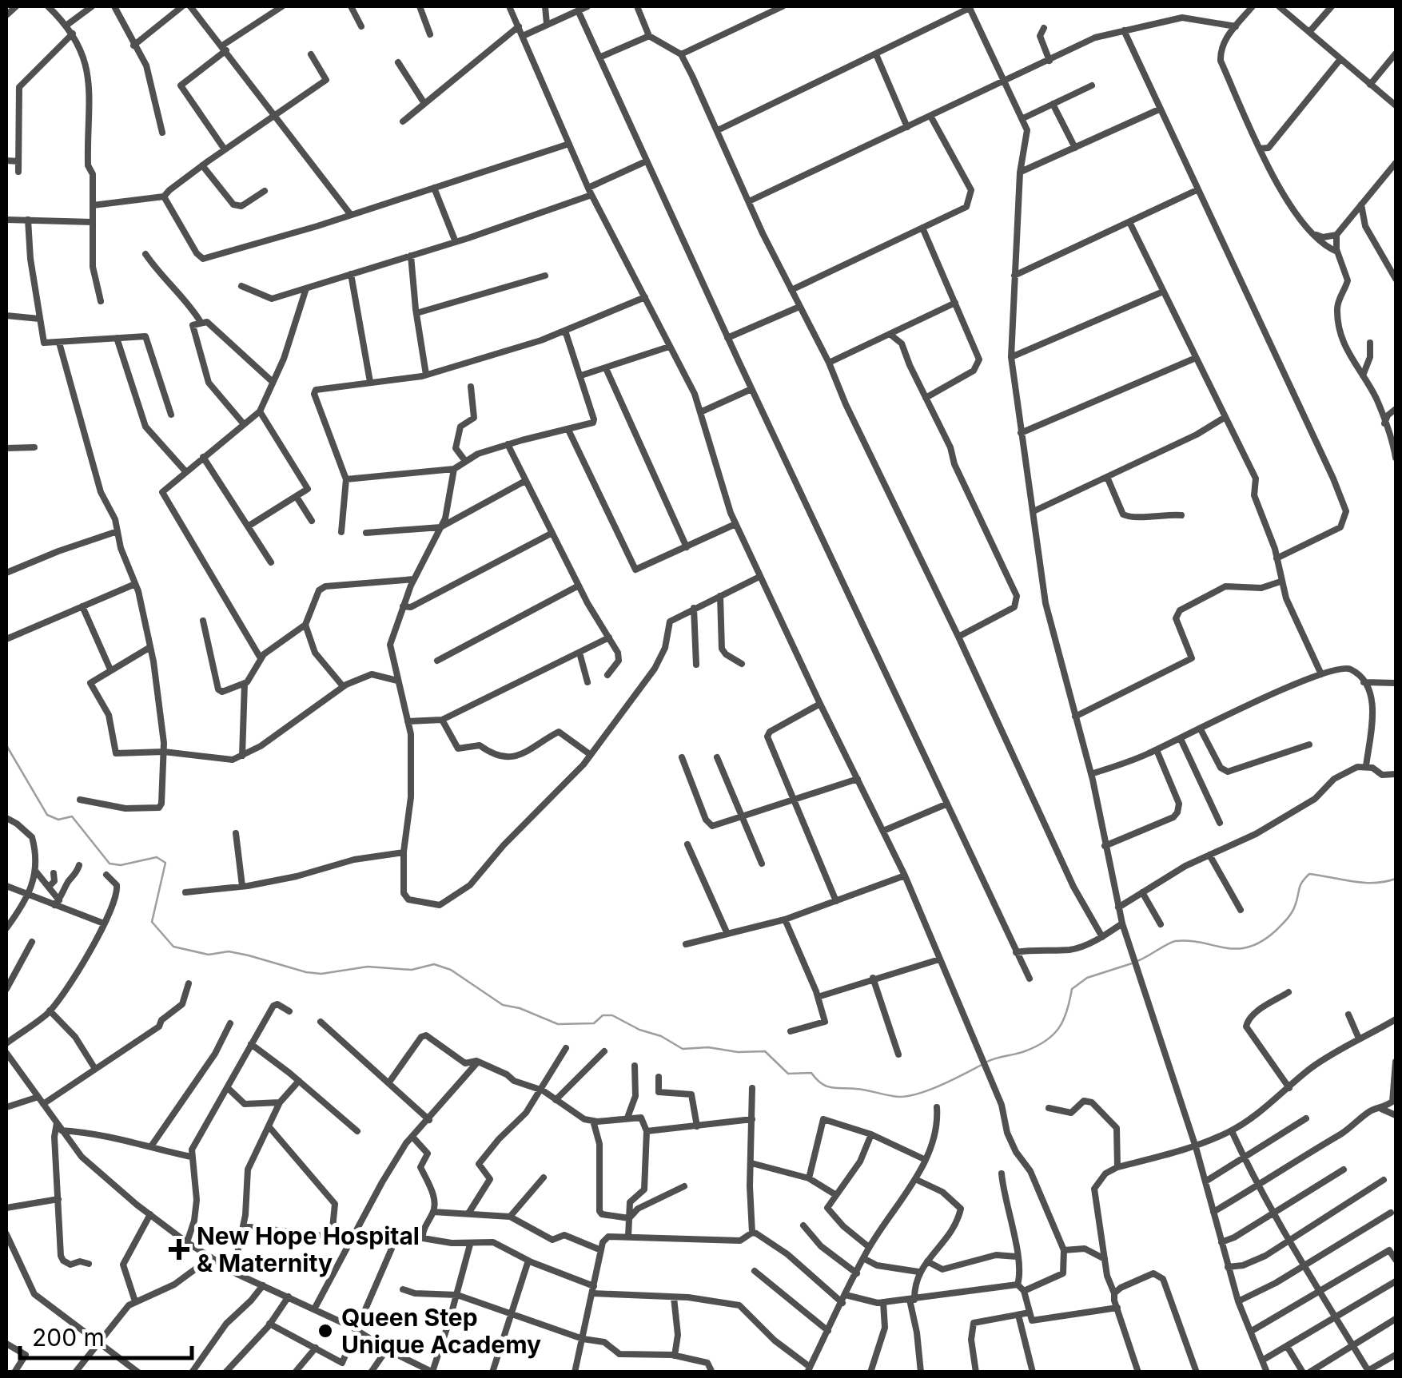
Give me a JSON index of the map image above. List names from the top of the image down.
{
  "places": {
    "health": ["New Hope Hospital & Maternity"],
    "other": ["Queen Step Unique Academy"]
  },
  "scale_bar": "200 m"
}
